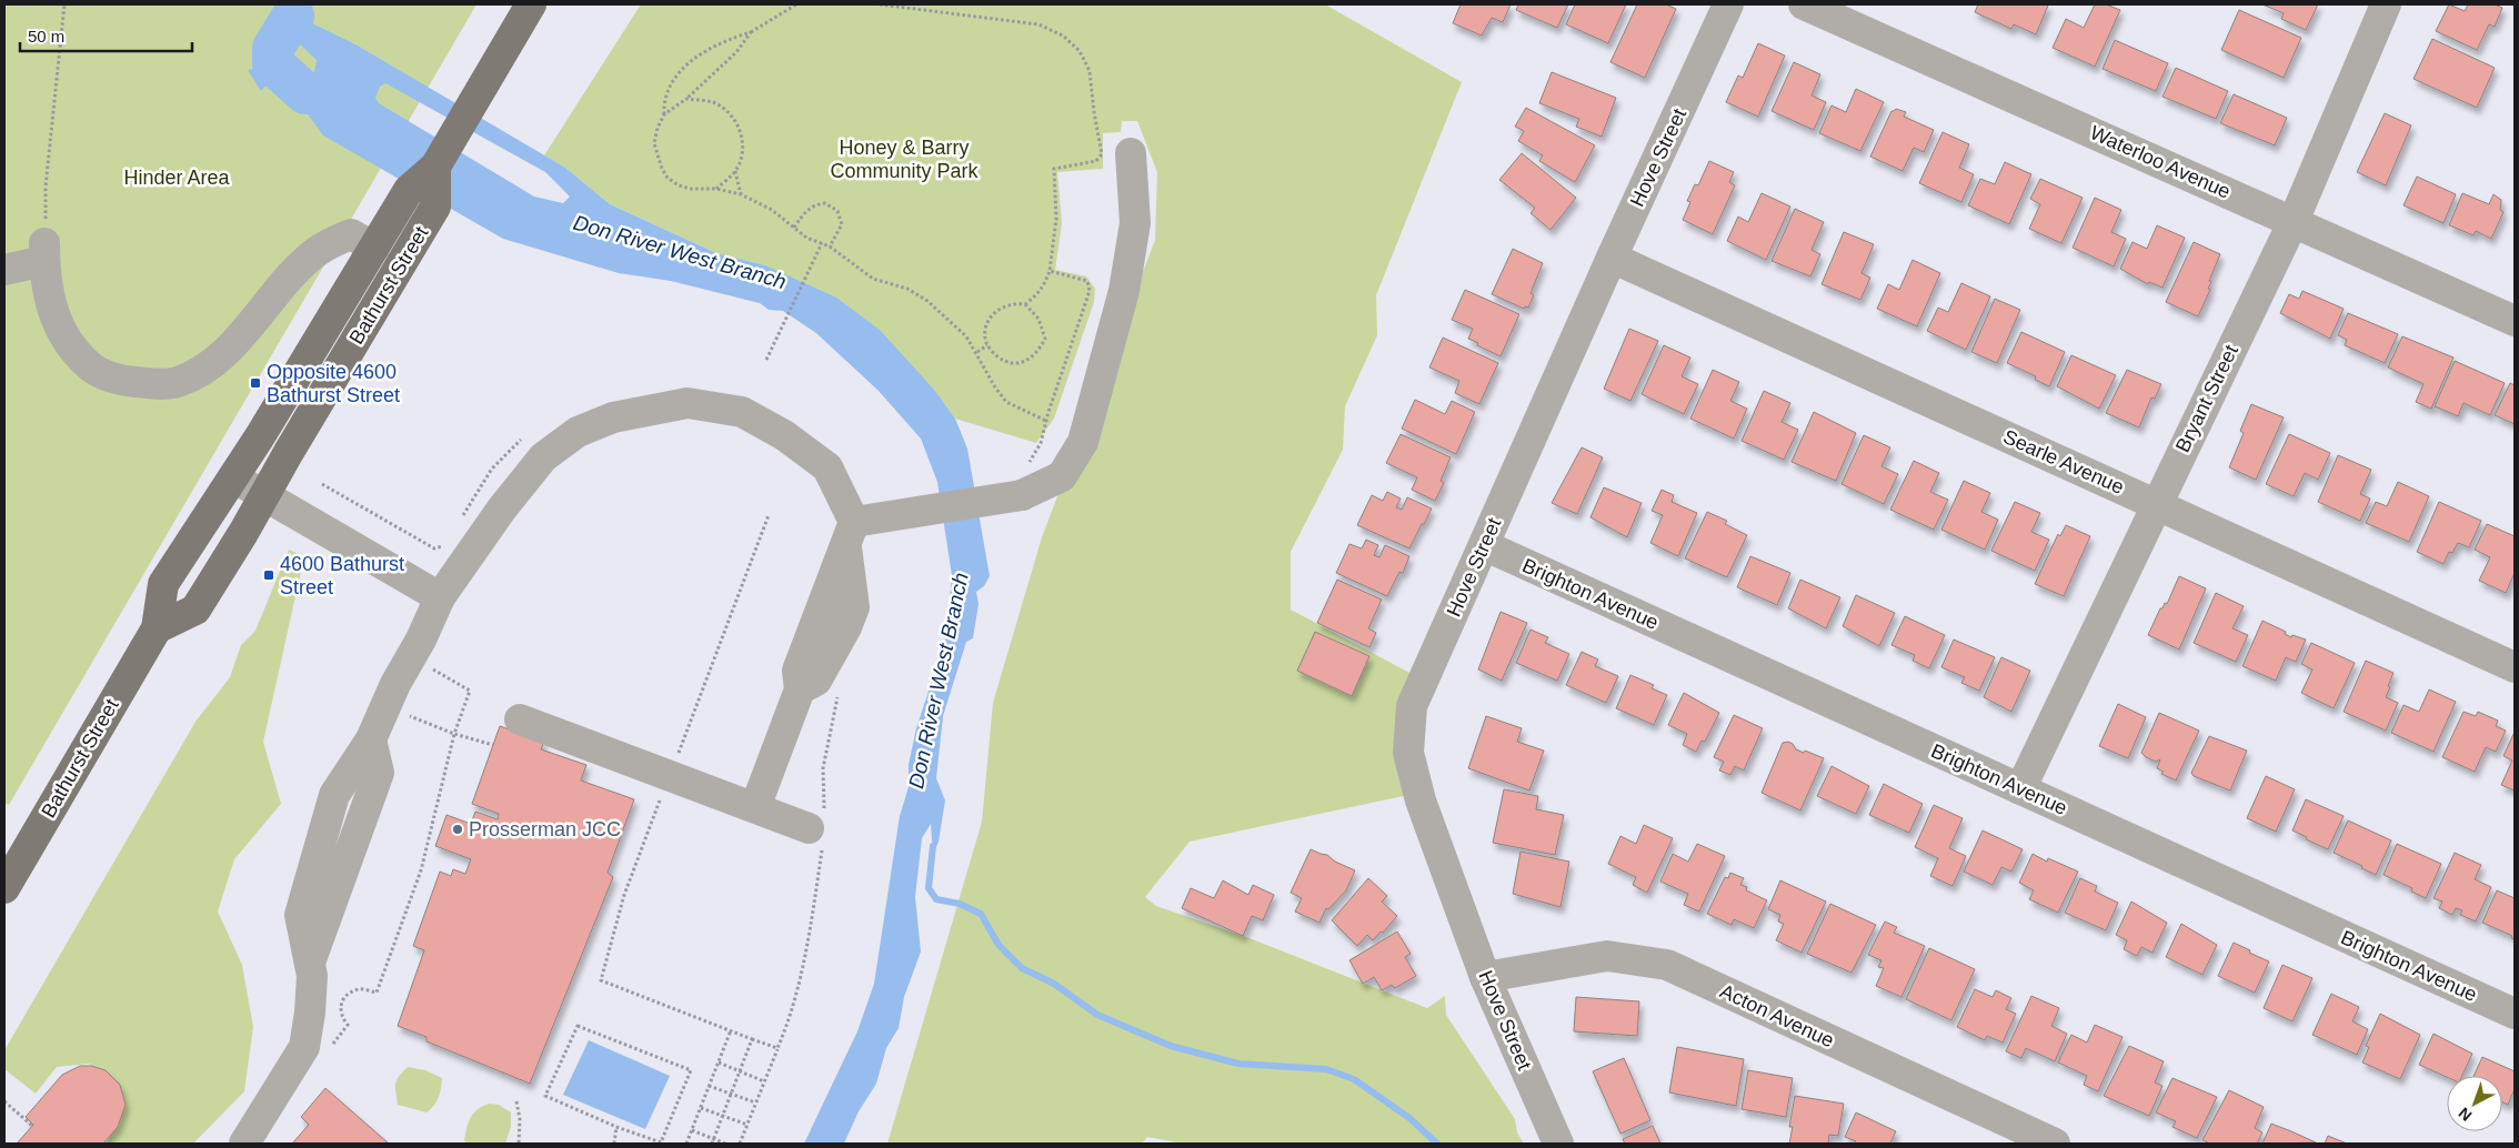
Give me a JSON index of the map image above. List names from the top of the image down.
{
  "streets": {
    "main road": ["Bathurst Street"],
    "street": [
      "Hove Street",
      "Waterloo Avenue",
      "Bryant Street",
      "Searle Avenue",
      "Brighton Avenue",
      "Acton Avenue"
    ]
  },
  "crossings": [
    ["Hove Street", "Searle Avenue"],
    ["Hove Street", "Brighton Avenue"],
    ["Hove Street", "Acton Avenue"],
    ["Waterloo Avenue", "Bryant Street"],
    ["Bryant Street", "Searle Avenue"],
    ["Bryant Street", "Brighton Avenue"]
  ],
  "water": ["Don River West Branch"],
  "parks": ["Honey & Barry Community Park", "Hinder Area"],
  "places": {
    "transit": ["Opposite 4600 Bathurst Street", "4600 Bathurst Street"],
    "other": ["Prosserman JCC"]
  },
  "scale_bar": "50 m",
  "north": "bottom left"
}
